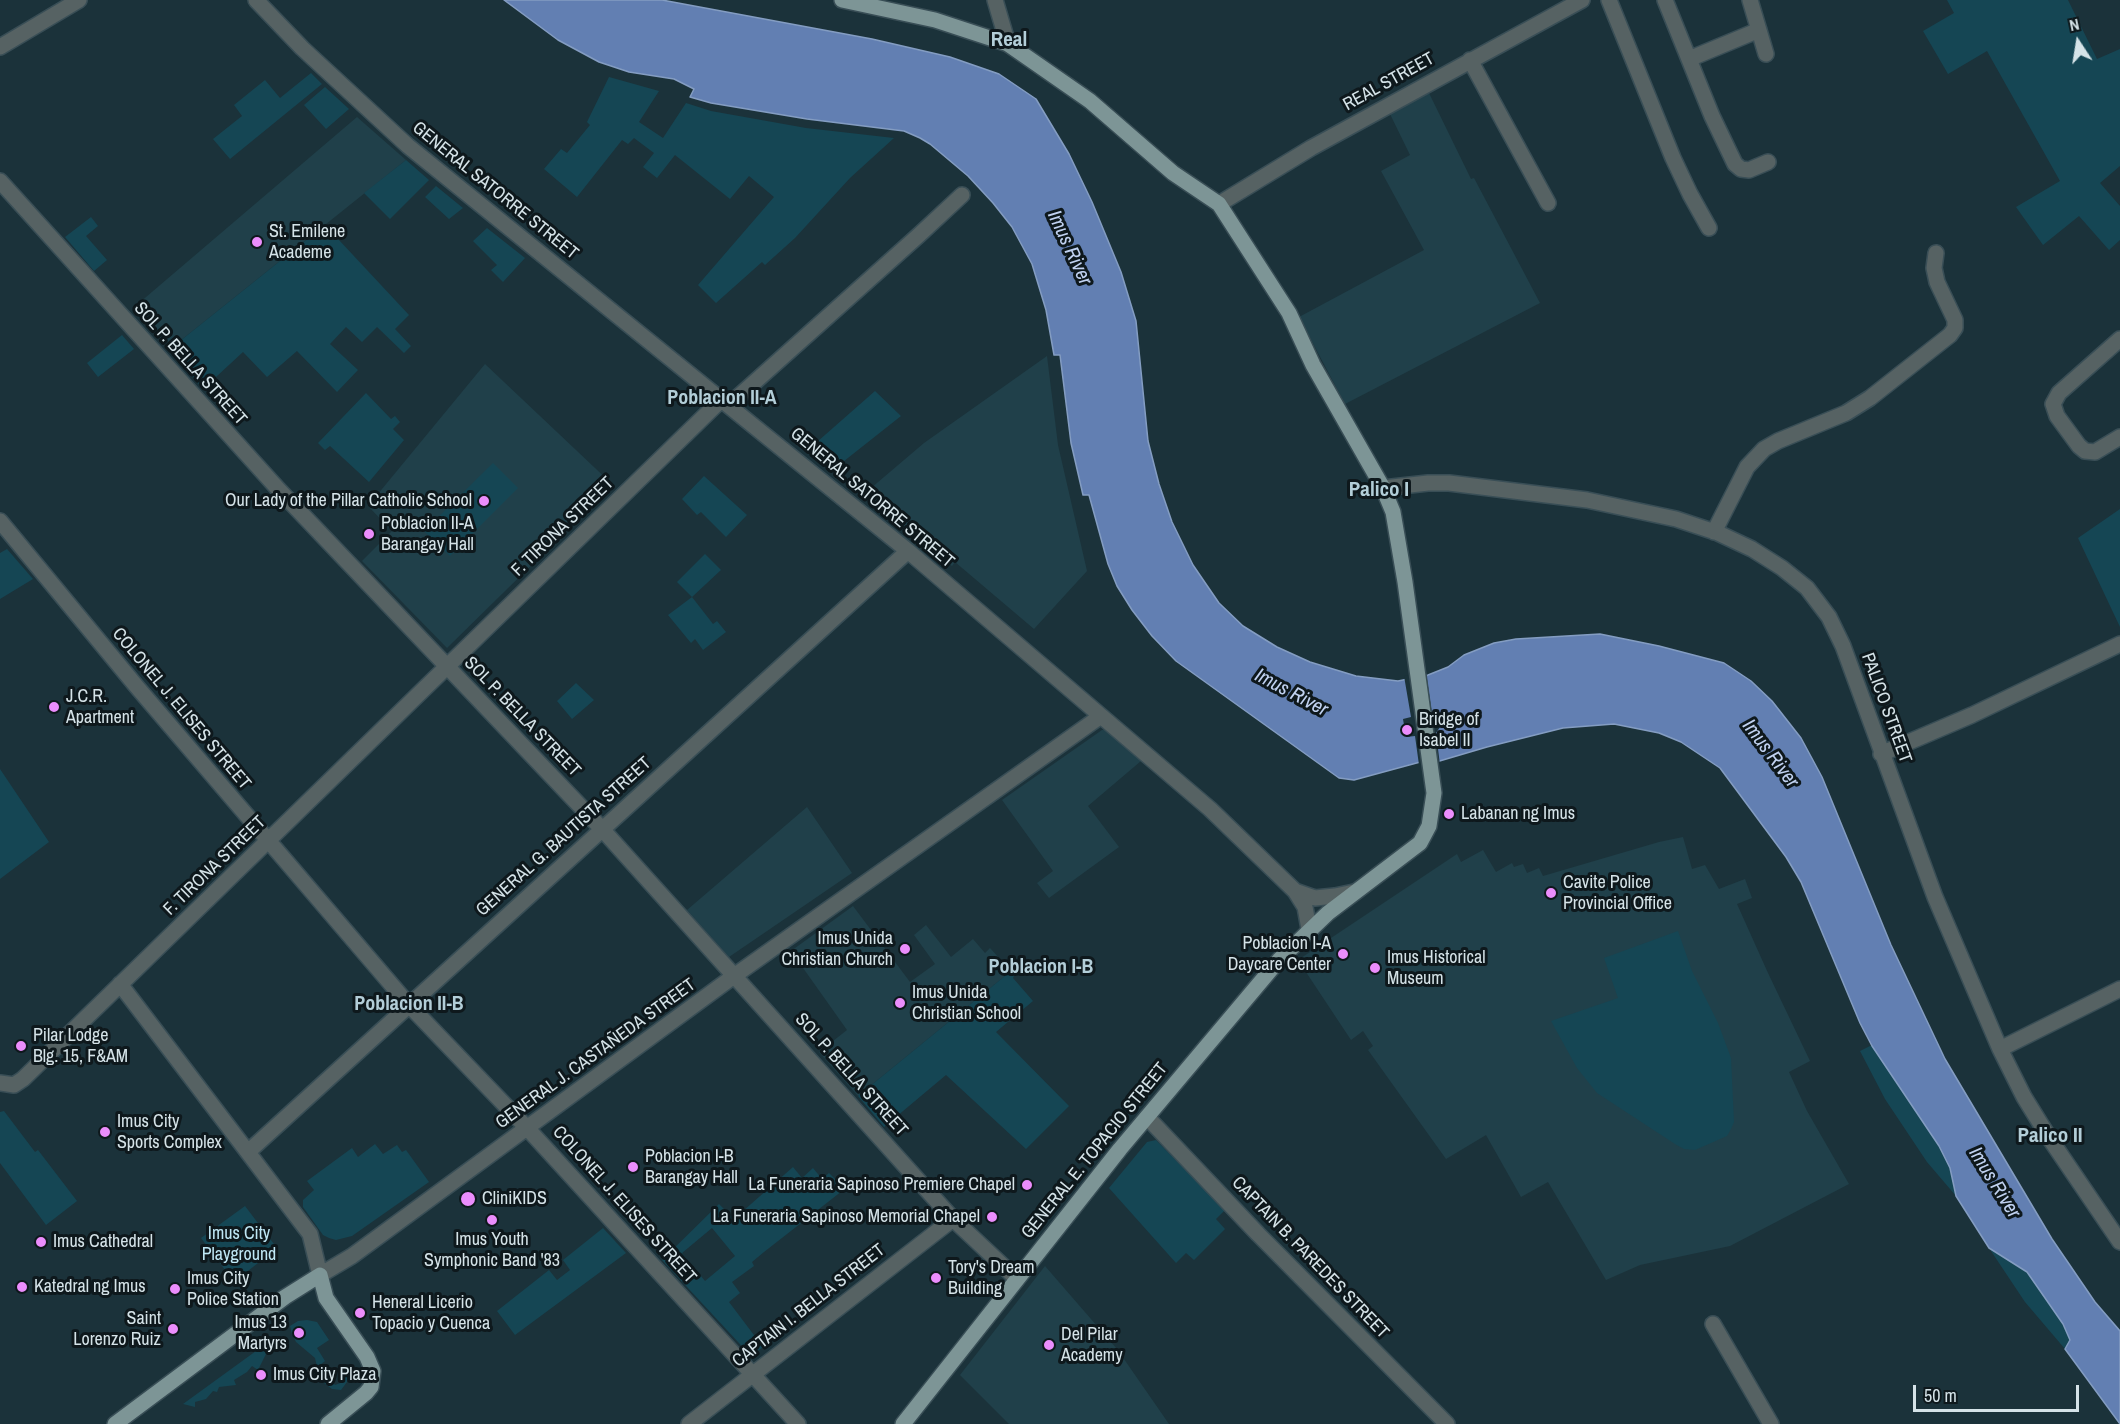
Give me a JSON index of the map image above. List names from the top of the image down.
{
  "streets": {
    "main road": ["GENERAL J. CASTAÑEDA STREET", "GENERAL E. TOPACIO STREET"],
    "street": [
      "REAL STREET",
      "GENERAL SATORRE STREET",
      "SOL P. BELLA STREET",
      "F. TIRONA STREET",
      "PALICO STREET",
      "COLONEL J. ELISES STREET",
      "GENERAL G. BAUTISTA STREET",
      "CAPTAIN B. PAREDES STREET",
      "CAPTAIN I. BELLA STREET"
    ]
  },
  "crossings": [
    ["REAL STREET", "GENERAL E. TOPACIO STREET"],
    ["GENERAL SATORRE STREET", "F. TIRONA STREET"],
    ["GENERAL SATORRE STREET", "GENERAL G. BAUTISTA STREET"],
    ["GENERAL SATORRE STREET", "GENERAL J. CASTAÑEDA STREET"],
    ["GENERAL SATORRE STREET", "GENERAL E. TOPACIO STREET"],
    ["SOL P. BELLA STREET", "F. TIRONA STREET"],
    ["SOL P. BELLA STREET", "GENERAL G. BAUTISTA STREET"],
    ["SOL P. BELLA STREET", "GENERAL J. CASTAÑEDA STREET"],
    ["SOL P. BELLA STREET", "GENERAL E. TOPACIO STREET"],
    ["SOL P. BELLA STREET", "CAPTAIN I. BELLA STREET"],
    ["F. TIRONA STREET", "COLONEL J. ELISES STREET"],
    ["PALICO STREET", "GENERAL E. TOPACIO STREET"],
    ["COLONEL J. ELISES STREET", "GENERAL G. BAUTISTA STREET"],
    ["COLONEL J. ELISES STREET", "GENERAL J. CASTAÑEDA STREET"],
    ["COLONEL J. ELISES STREET", "CAPTAIN I. BELLA STREET"],
    ["GENERAL E. TOPACIO STREET", "CAPTAIN B. PAREDES STREET"]
  ],
  "districts": [
    "Real",
    "Poblacion II-A",
    "Palico I",
    "Poblacion I-B",
    "Poblacion II-B",
    "Palico II"
  ],
  "water": ["Imus River"],
  "parks": ["Imus City Playground"],
  "places": [
    "St. Emilene Academe",
    "Our Lady of the Pillar Catholic School",
    "Poblacion II-A Barangay Hall",
    "J.C.R. Apartment",
    "Bridge of Isabel II",
    "Labanan ng Imus",
    "Cavite Police Provincial Office",
    "Imus Unida Christian Church",
    "Poblacion I-A Daycare Center",
    "Imus Historical Museum",
    "Imus Unida Christian School",
    "Pilar Lodge Blg. 15, F&AM",
    "Imus City Sports Complex",
    "Poblacion I-B Barangay Hall",
    "La Funeraria Sapinoso Premiere Chapel",
    "CliniKIDS",
    "La Funeraria Sapinoso Memorial Chapel",
    "Imus Youth Symphonic Band '83",
    "Imus Cathedral",
    "Tory's Dream Building",
    "Katedral ng Imus",
    "Imus City Police Station",
    "Heneral Licerio Topacio y Cuenca",
    "Saint Lorenzo Ruiz",
    "Imus 13 Martyrs",
    "Del Pilar Academy",
    "Imus City Plaza"
  ],
  "scale_bar": "50 m",
  "north": "top"
}
